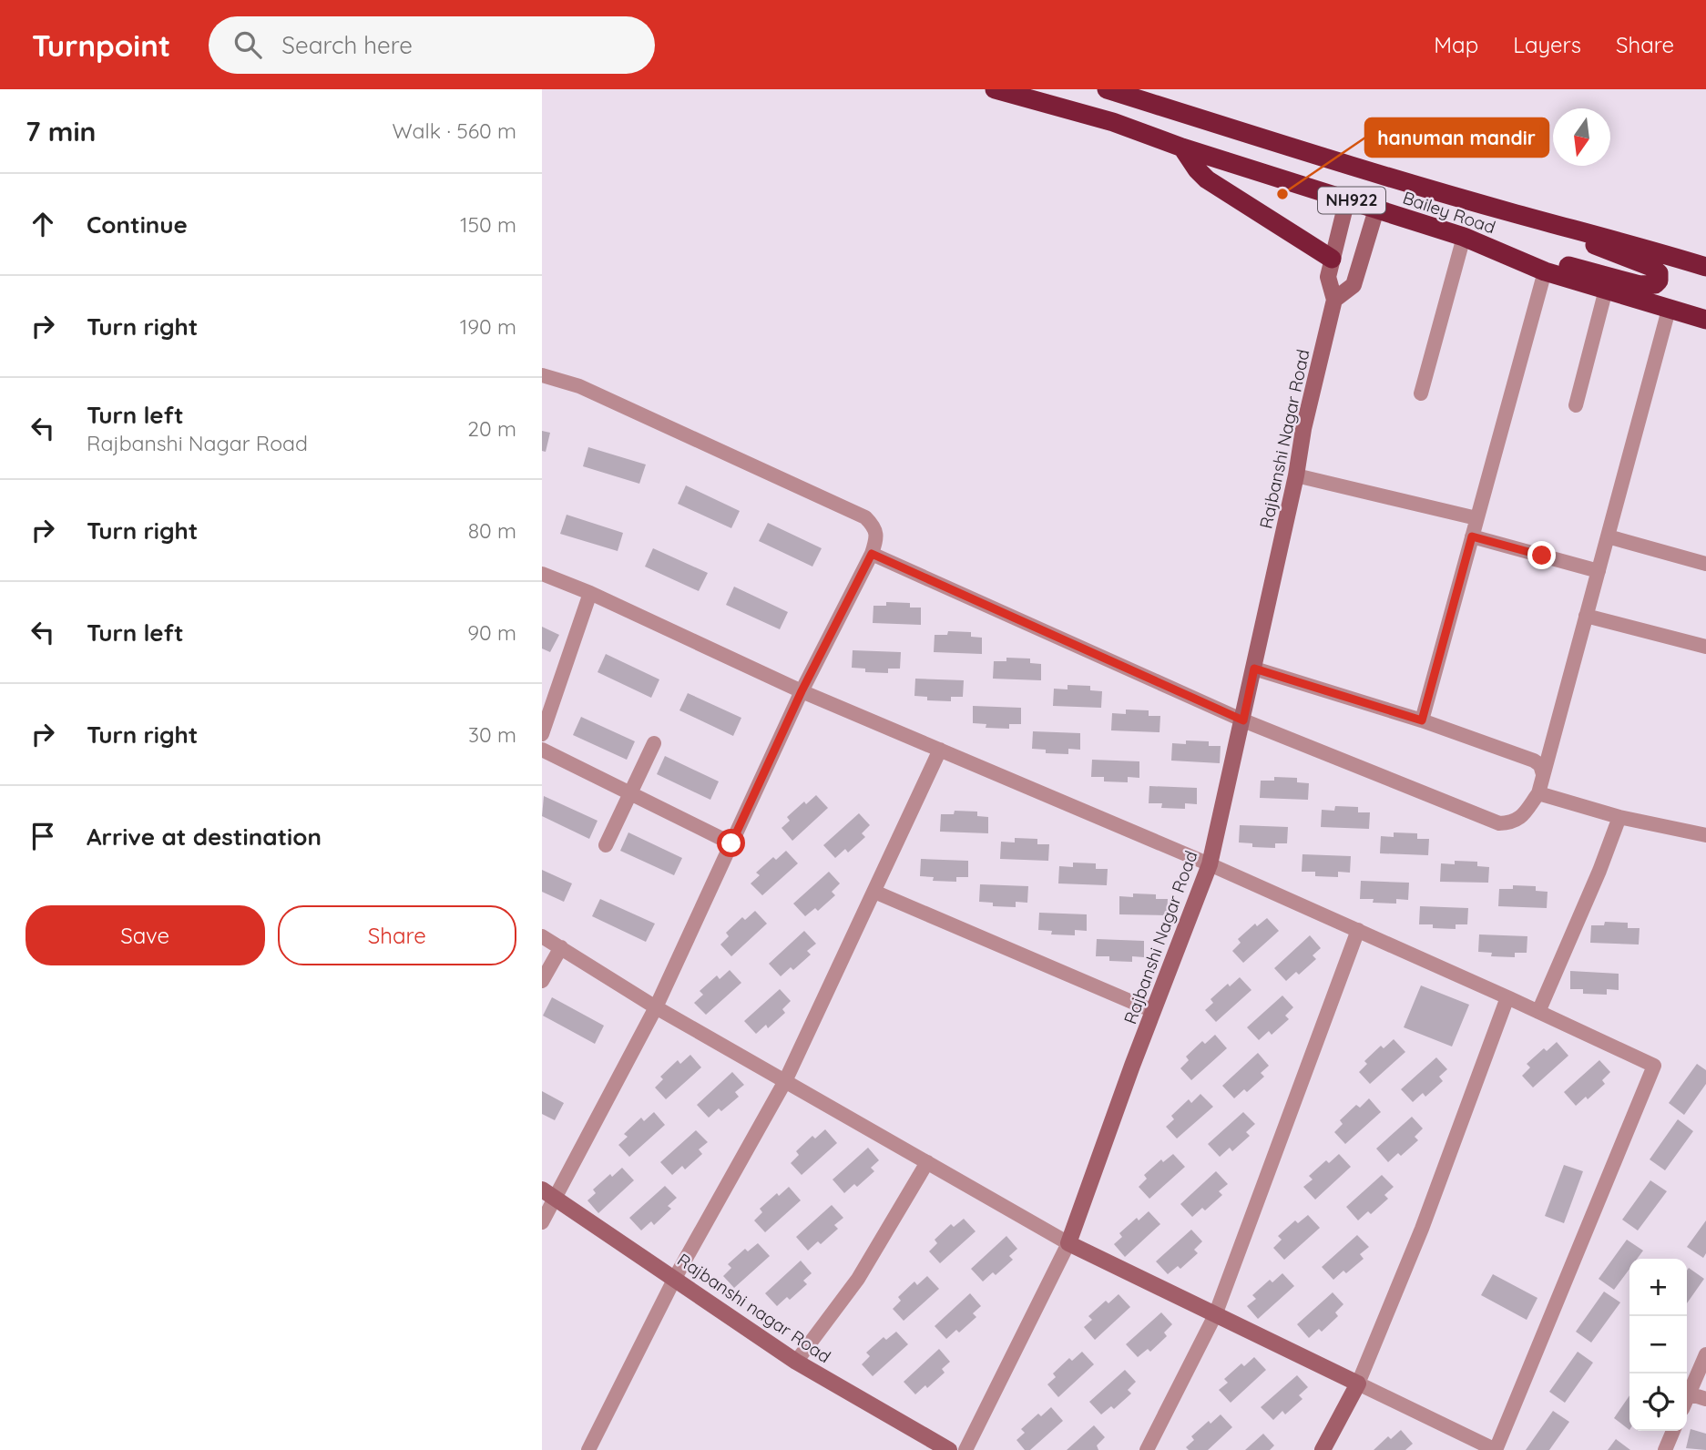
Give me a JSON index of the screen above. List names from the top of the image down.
{
  "streets": {
    "highway": ["NH922", "Bailey Road"],
    "street": ["Rajbanshi Nagar Road", "Rajbanshi nagar Road"]
  },
  "crossings": [
    ["Bailey Road", "Rajbanshi Nagar Road"]
  ],
  "places": ["hanuman mandir"],
  "north": "bottom",
  "page": {
    "header": "Turnpoint",
    "search": "Search here",
    "nav": ["Map", "Layers", "Share"],
    "heading": ["7 min", "Walk · 560 m"],
    "list": [
      ["Continue", "150 m"],
      ["Turn right", "190 m"],
      ["Turn left", "Rajbanshi Nagar Road", "20 m"],
      ["Turn right", "80 m"],
      ["Turn left", "90 m"],
      ["Turn right", "30 m"],
      "Arrive at destination"
    ],
    "buttons": ["Save", "Share"],
    "map_buttons": ["+", "−"]
  }
}
